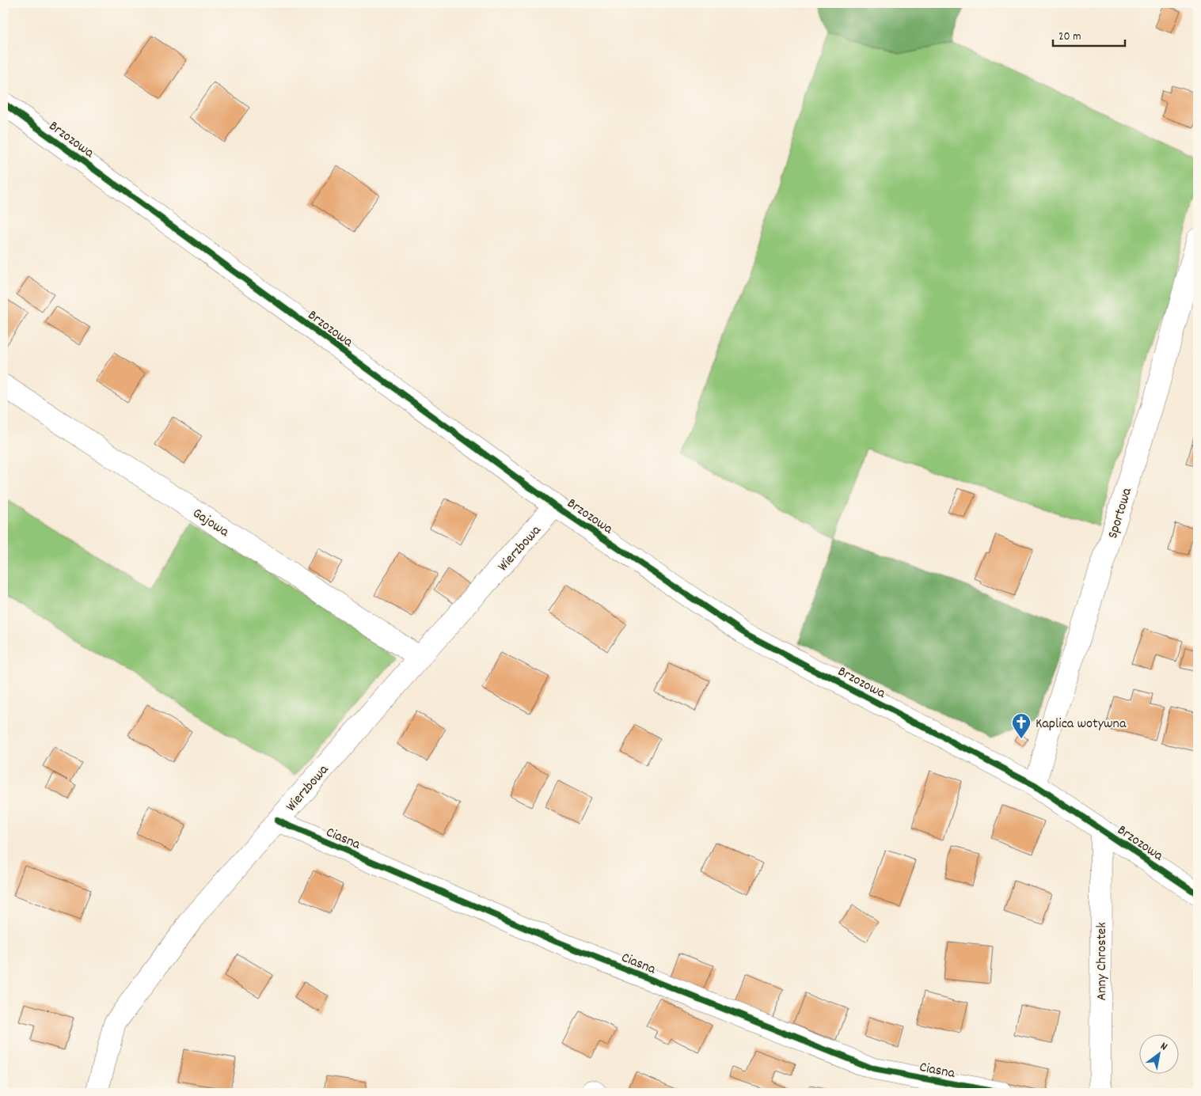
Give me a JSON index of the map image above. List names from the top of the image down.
{
  "streets": {
    "street": [
      "Brzozowa",
      "Sportowa",
      "Gajowa",
      "Wierzbowa",
      "Ciasna",
      "Anny Chrostek"
    ]
  },
  "crossings": [
    ["Brzozowa", "Sportowa"],
    ["Brzozowa", "Wierzbowa"],
    ["Brzozowa", "Anny Chrostek"],
    ["Gajowa", "Wierzbowa"],
    ["Wierzbowa", "Ciasna"]
  ],
  "places": {
    "church": ["Kaplica wotywna"]
  },
  "scale_bar": "20 m",
  "north": "top right"
}
